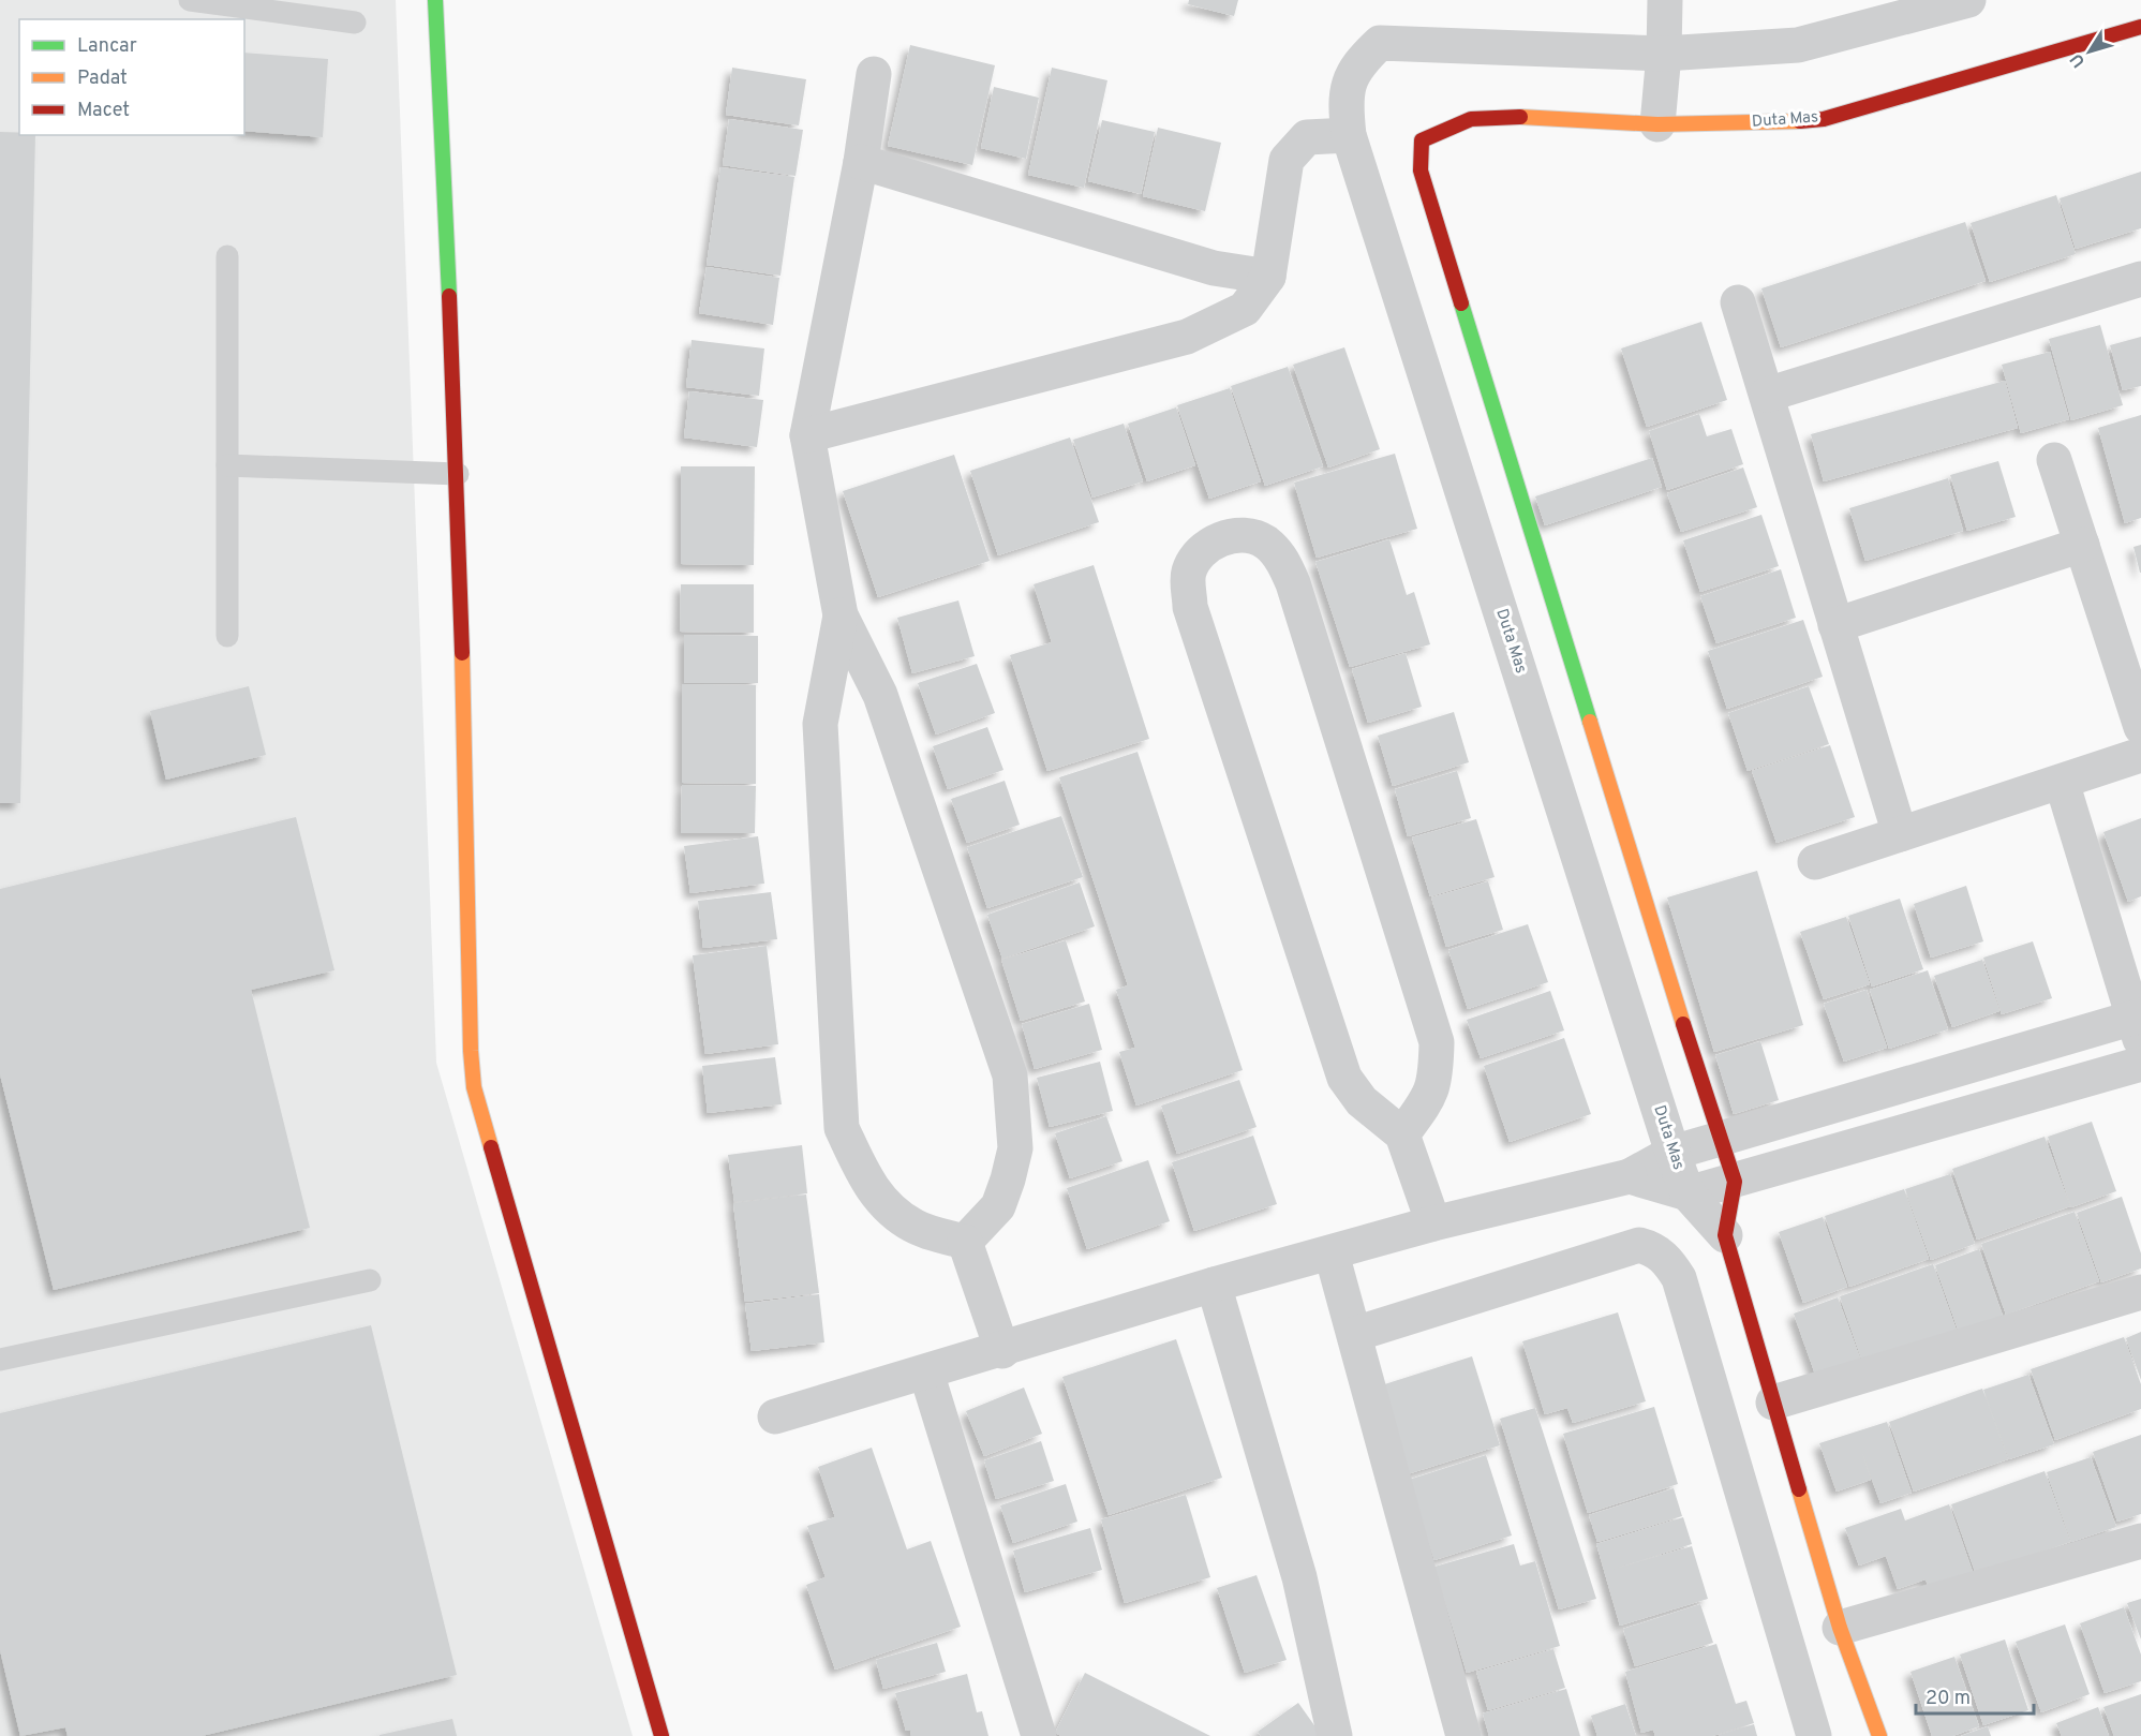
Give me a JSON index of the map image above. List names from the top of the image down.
{
  "streets": {
    "street": ["Duta Mas"]
  },
  "legend": ["Lancar", "Padat", "Macet"],
  "scale_bar": "20 m",
  "north": "bottom left"
}
